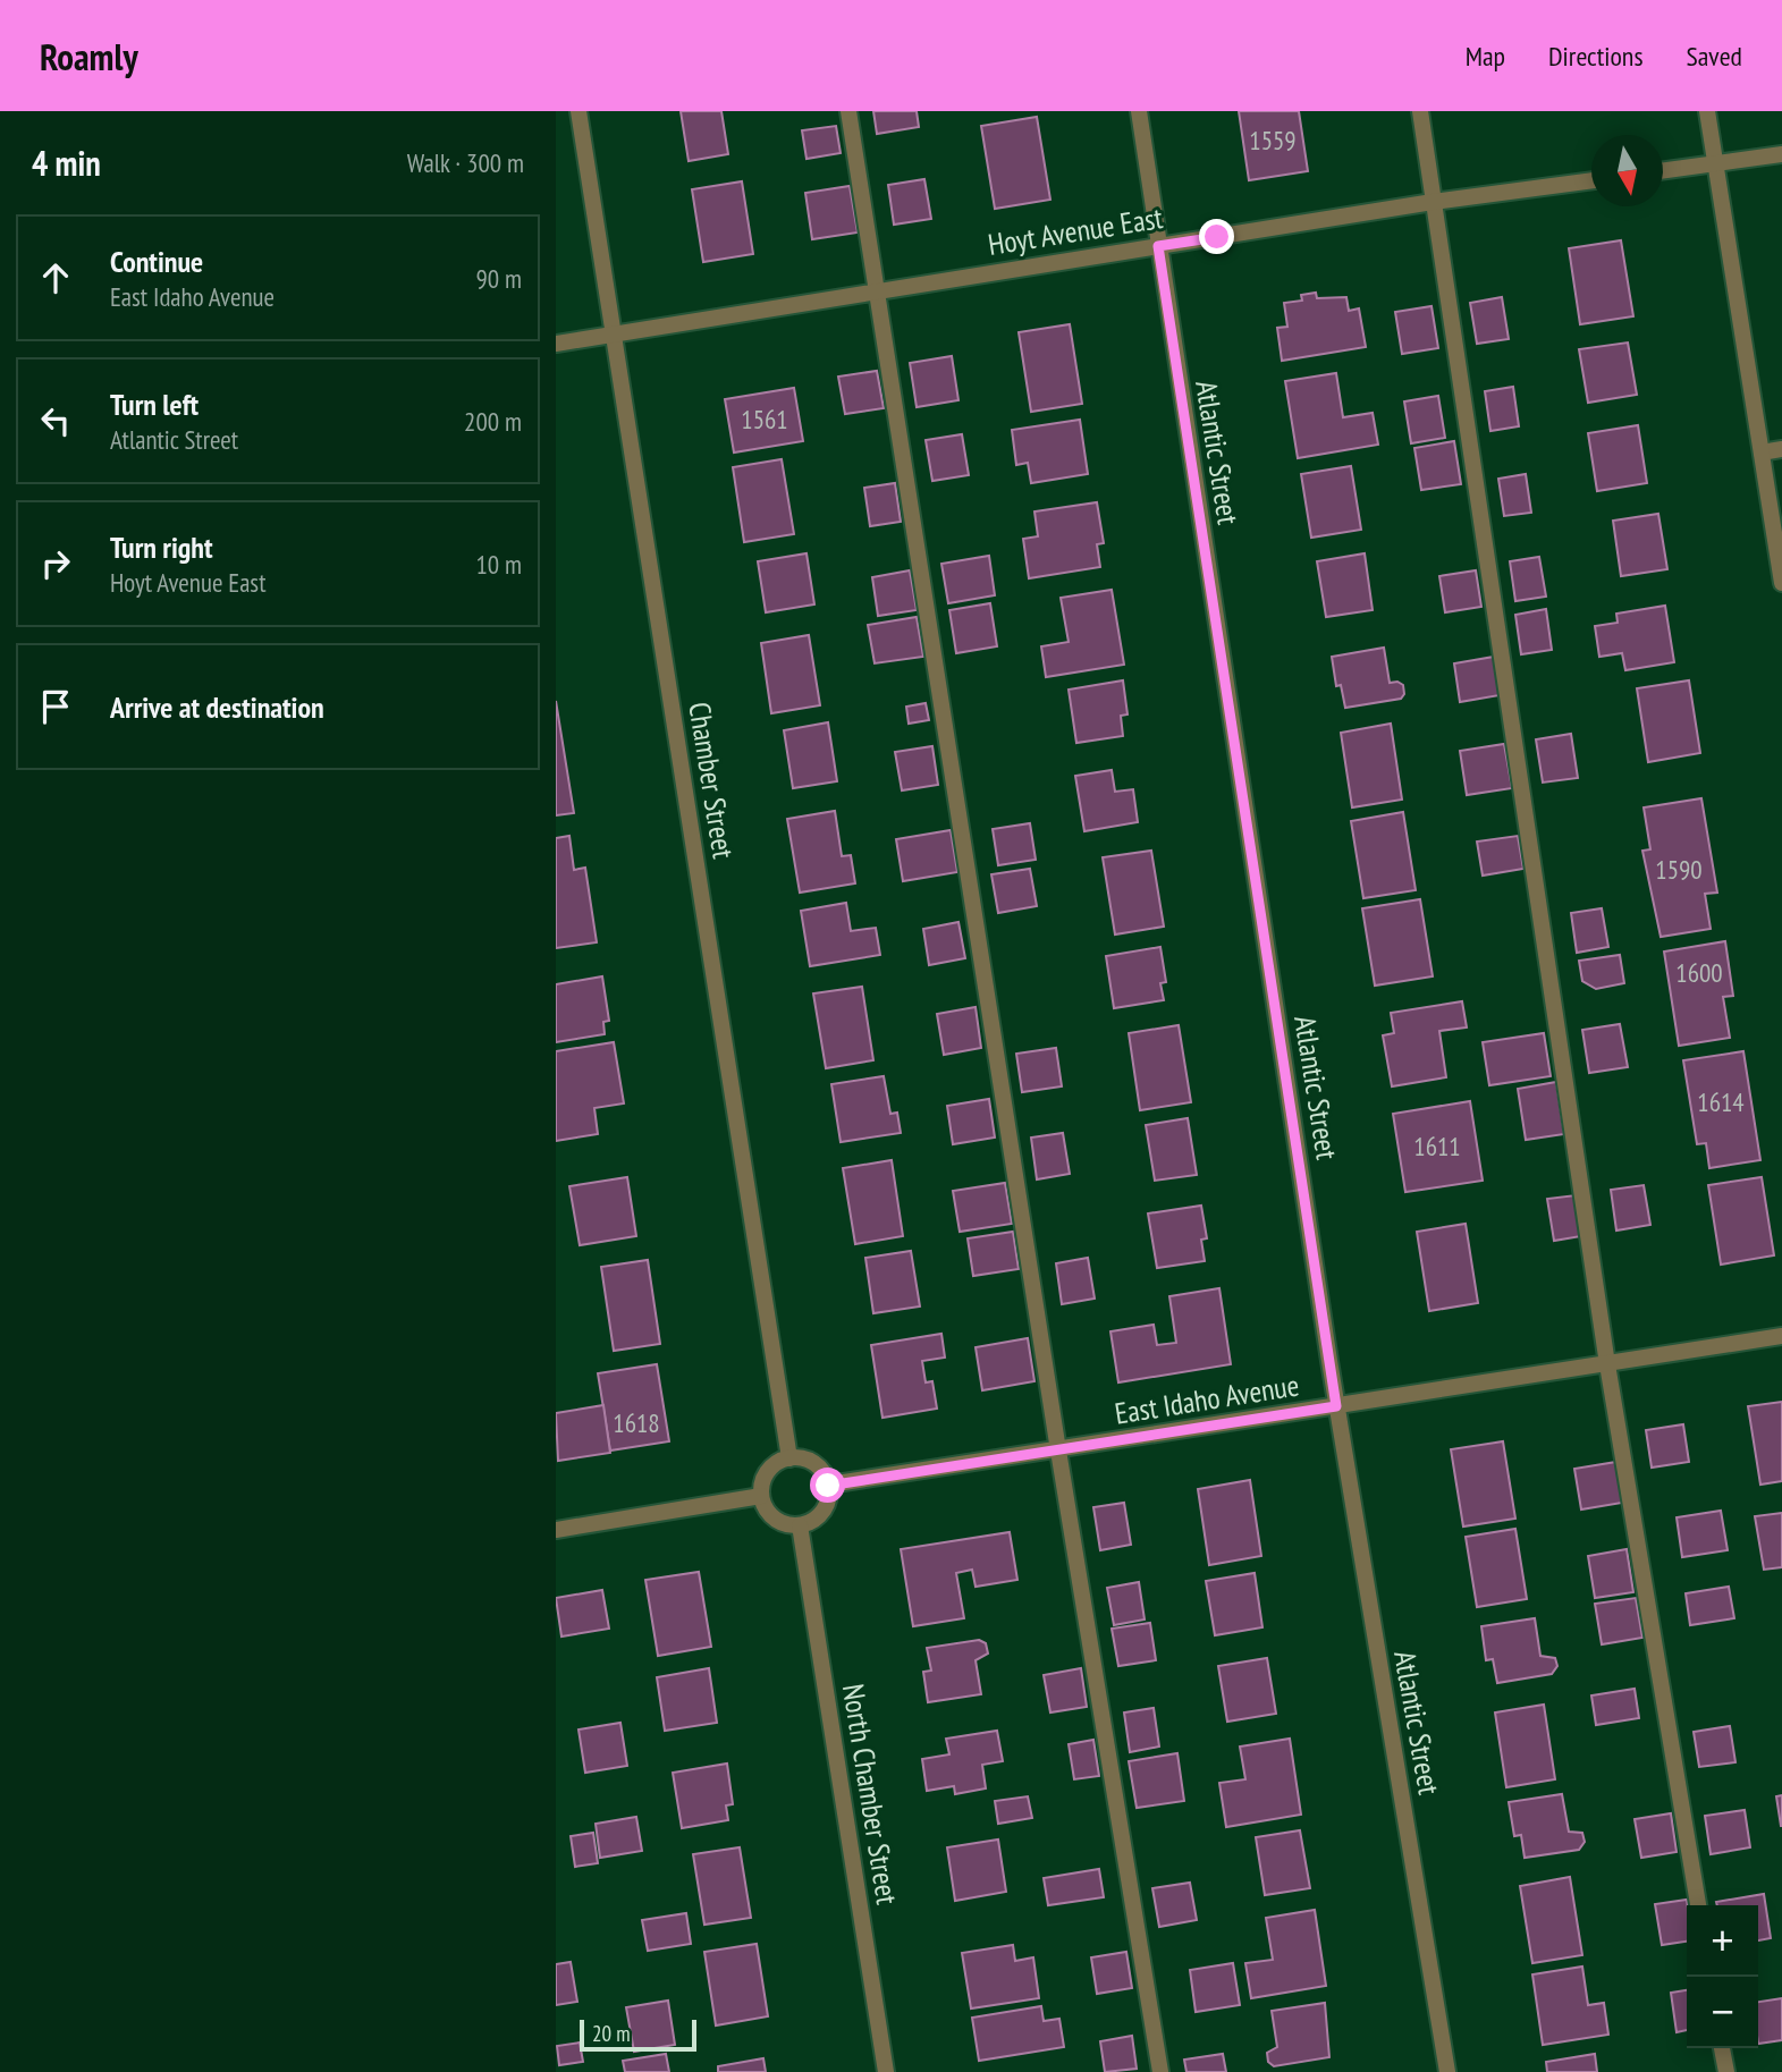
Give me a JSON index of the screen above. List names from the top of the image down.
{
  "streets": {
    "street": [
      "Hoyt Avenue East",
      "Atlantic Street",
      "Chamber Street",
      "East Idaho Avenue",
      "North Chamber Street"
    ]
  },
  "crossings": [
    ["Hoyt Avenue East", "Atlantic Street"],
    ["Hoyt Avenue East", "Chamber Street"],
    ["Atlantic Street", "East Idaho Avenue"],
    ["Chamber Street", "East Idaho Avenue"],
    ["Chamber Street", "North Chamber Street"],
    ["East Idaho Avenue", "North Chamber Street"]
  ],
  "house_numbers": [
    "1559",
    "1561",
    "1590",
    "1600",
    "1614",
    "1611",
    "1618"
  ],
  "scale_bar": "20 m",
  "north": "bottom",
  "page": {
    "header": "Roamly",
    "nav": ["Map", "Directions", "Saved"],
    "heading": ["4 min", "Walk · 300 m"],
    "list": [
      ["Continue", "East Idaho Avenue", "90 m"],
      ["Turn left", "Atlantic Street", "200 m"],
      ["Turn right", "Hoyt Avenue East", "10 m"],
      "Arrive at destination"
    ],
    "map_buttons": ["+", "−"],
    "scale": "20 m"
  }
}
